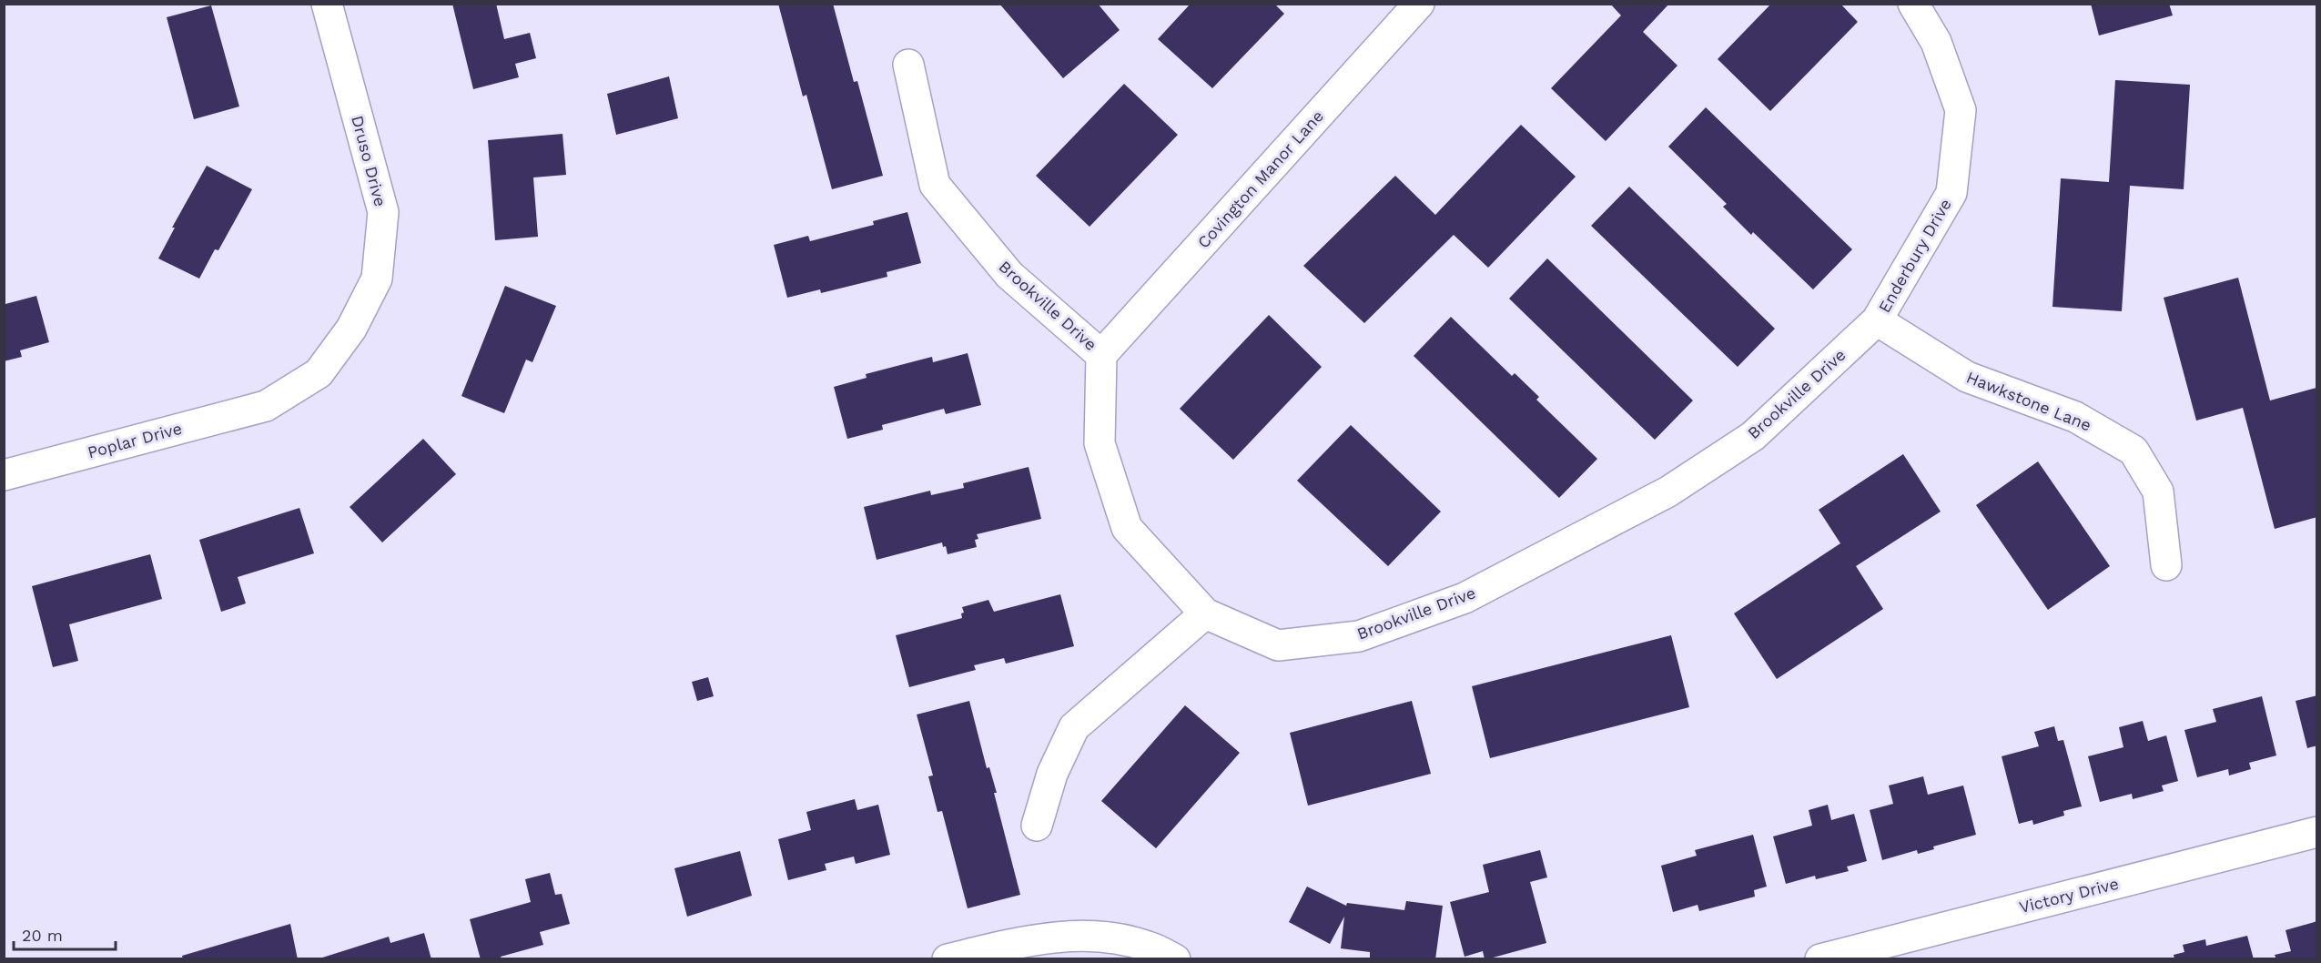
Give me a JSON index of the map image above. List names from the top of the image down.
{
  "streets": {
    "street": [
      "Druso Drive",
      "Covington Manor Lane",
      "Enderbury Drive",
      "Brookville Drive",
      "Hawkstone Lane",
      "Poplar Drive",
      "Victory Drive"
    ]
  },
  "crossings": [
    ["Druso Drive", "Poplar Drive"],
    ["Covington Manor Lane", "Brookville Drive"],
    ["Enderbury Drive", "Brookville Drive"],
    ["Enderbury Drive", "Hawkstone Lane"],
    ["Brookville Drive", "Hawkstone Lane"]
  ],
  "scale_bar": "20 m"
}
